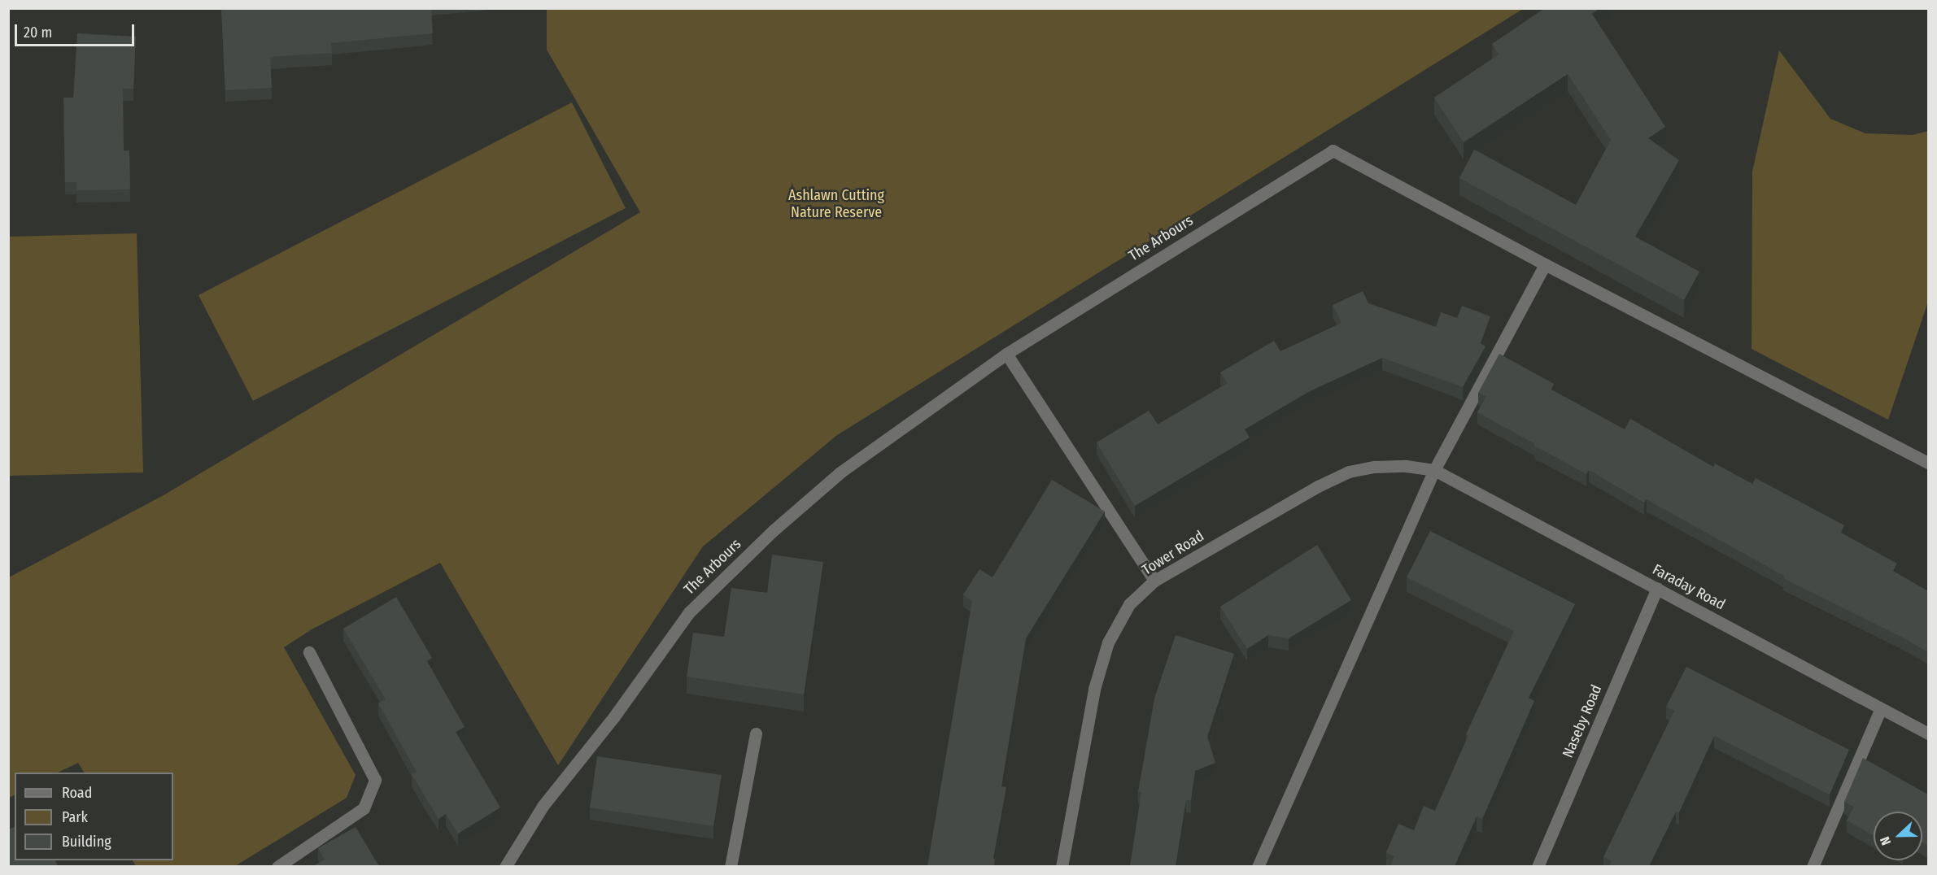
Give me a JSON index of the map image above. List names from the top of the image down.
{
  "streets": {
    "street": [
      "The Arbours",
      "Tower Road",
      "Faraday Road",
      "Naseby Road"
    ]
  },
  "crossings": [
    ["Tower Road", "Faraday Road"],
    ["Faraday Road", "Naseby Road"]
  ],
  "parks": ["Ashlawn Cutting Nature Reserve"],
  "legend": ["Road", "Park", "Building"],
  "scale_bar": "20 m",
  "north": "left"
}
